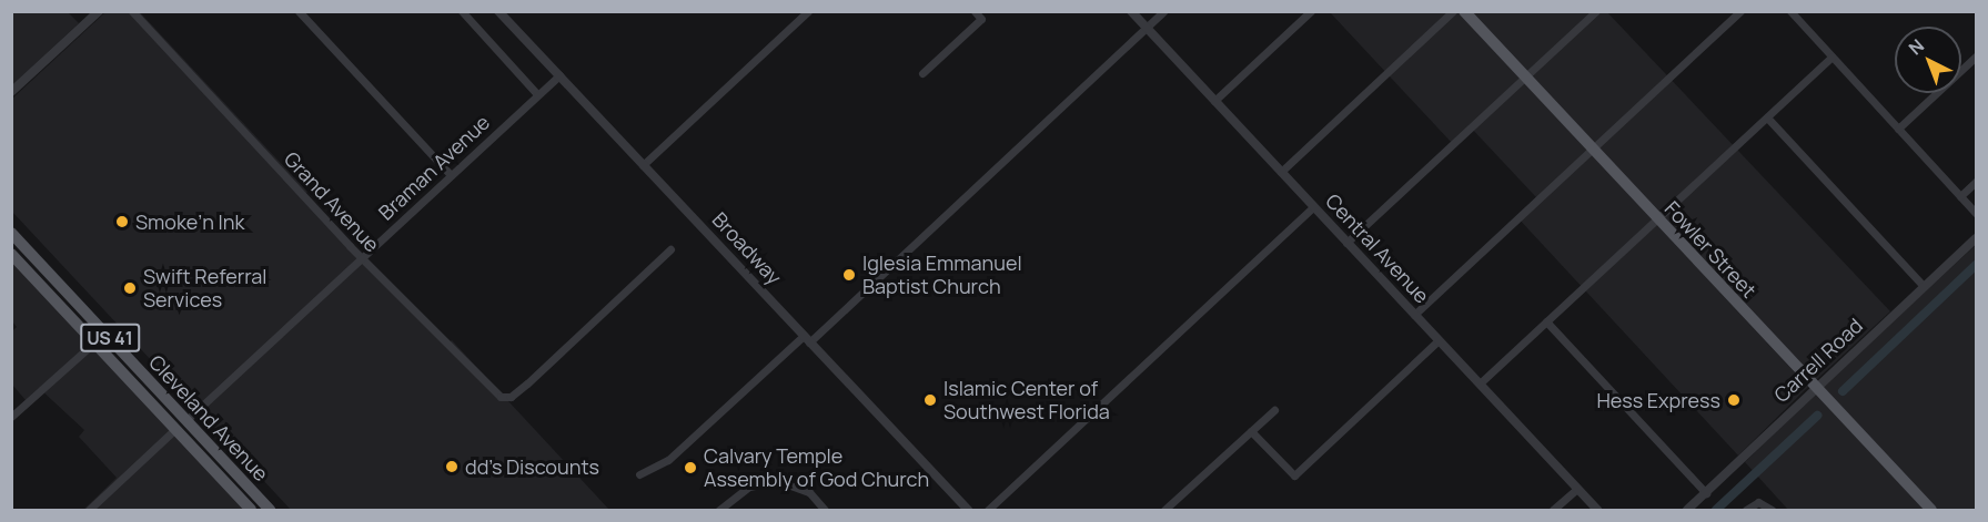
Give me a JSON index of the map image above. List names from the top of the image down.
{
  "streets": {
    "main road": ["Fowler Street", "US 41", "Cleveland Avenue"],
    "street": [
      "Braman Avenue",
      "Grand Avenue",
      "Broadway",
      "Central Avenue",
      "Carrell Road"
    ]
  },
  "crossings": [
    ["Braman Avenue", "Grand Avenue"],
    ["Braman Avenue", "Broadway"],
    ["Braman Avenue", "Cleveland Avenue"],
    ["Fowler Street", "Carrell Road"]
  ],
  "places": [
    "Smoke’n Ink",
    "Iglesia Emmanuel Baptist Church",
    "Swift Referral Services",
    "Islamic Center of Southwest Florida",
    "Hess Express",
    "dd's Discounts",
    "Calvary Temple Assembly of God Church"
  ],
  "north": "top left"
}
